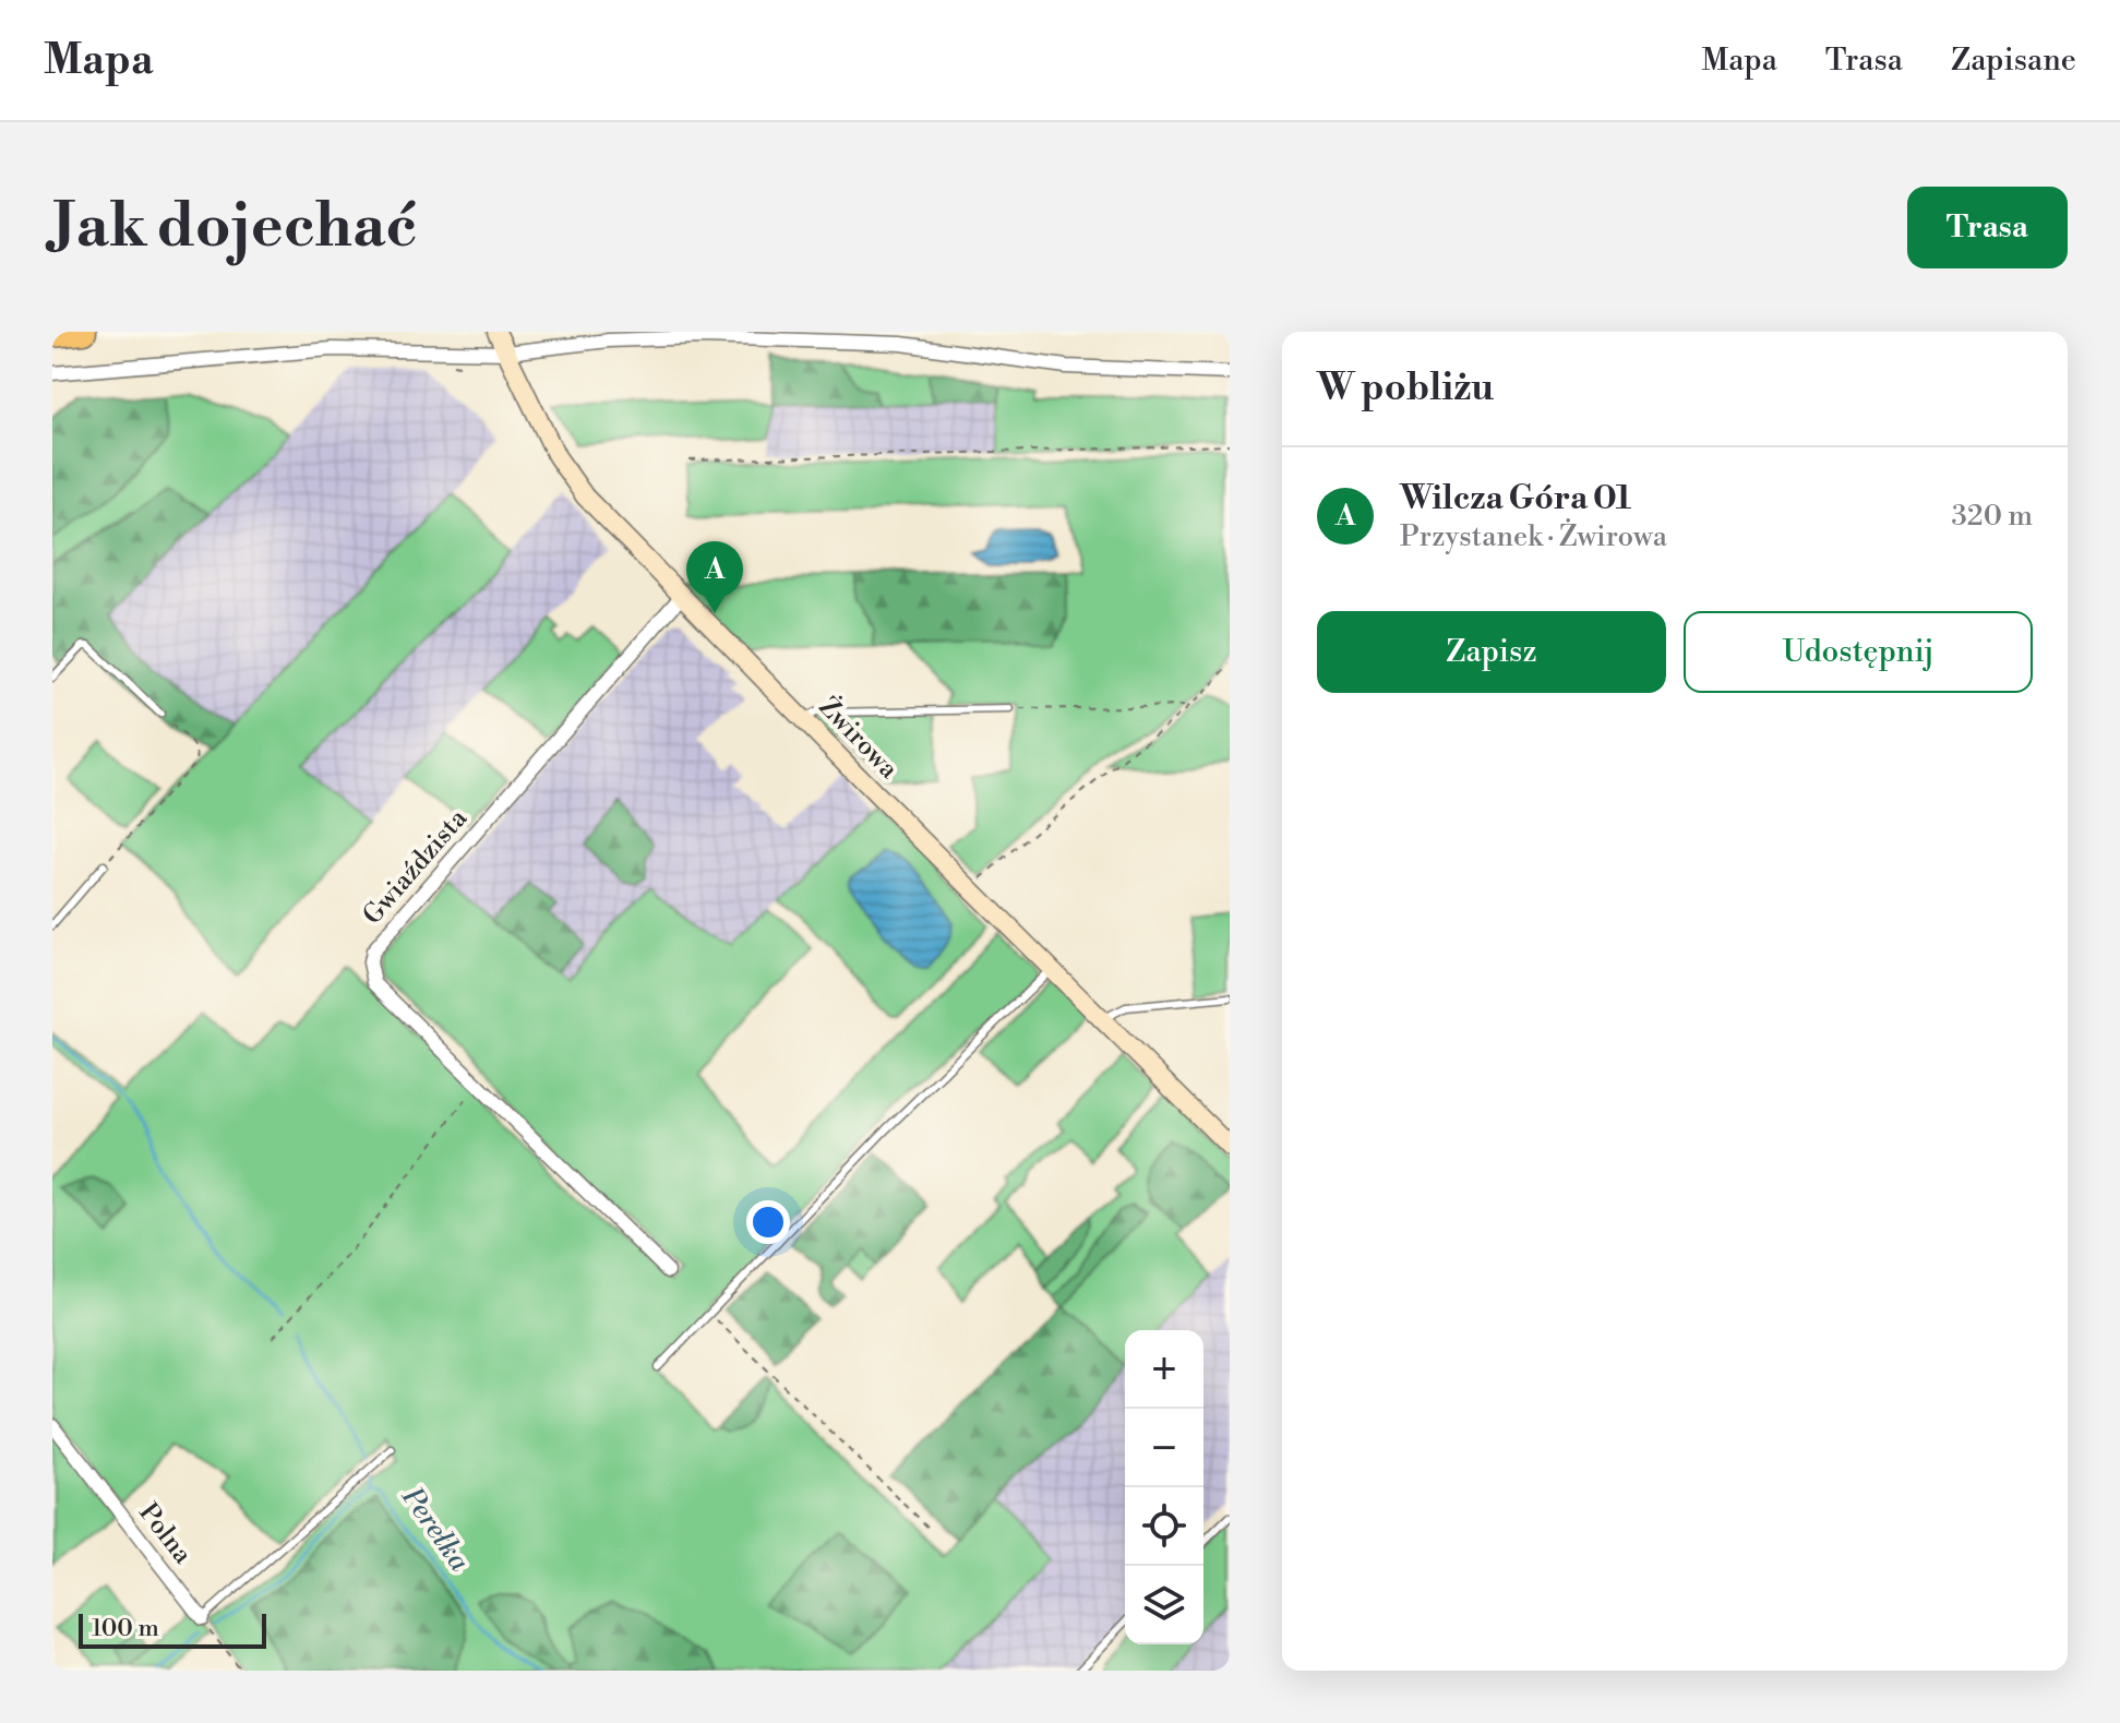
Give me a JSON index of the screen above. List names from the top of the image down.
{
  "streets": {
    "street": ["Żwirowa", "Gwiaździsta", "Polna"]
  },
  "crossings": [
    ["Żwirowa", "Gwiaździsta"]
  ],
  "water": ["Perełka"],
  "scale_bar": "100 m",
  "page": {
    "header": "Mapa",
    "nav": ["Mapa", "Trasa", "Zapisane"],
    "buttons": [
      "Trasa",
      ["Zapisz", "Udostępnij"]
    ],
    "title": "Jak dojechać",
    "heading": "W pobliżu",
    "list": [
      {
        "mark": "A",
        "name": "Wilcza Góra 01",
        "note": "Przystanek · Żwirowa",
        "value": "320 m"
      }
    ],
    "pins": "A",
    "map_buttons": ["+", "−"],
    "scale": "100 m"
  }
}
